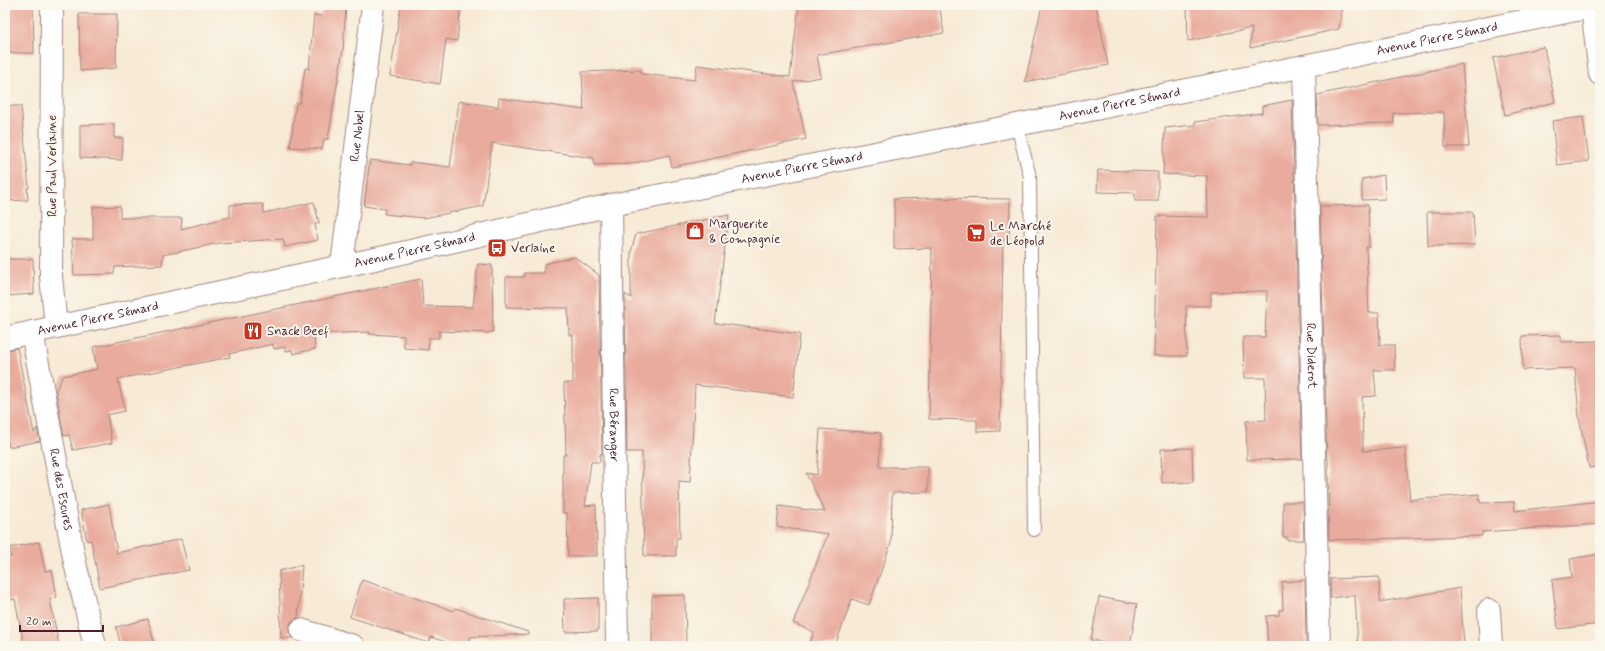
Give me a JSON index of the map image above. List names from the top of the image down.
{
  "streets": {
    "street": [
      "Avenue Pierre Sémard",
      "Rue Nobel",
      "Rue Paul Verlaine",
      "Rue Diderot",
      "Rue Béranger",
      "Rue des Escures"
    ]
  },
  "crossings": [
    ["Avenue Pierre Sémard", "Rue Nobel"],
    ["Avenue Pierre Sémard", "Rue Paul Verlaine"],
    ["Avenue Pierre Sémard", "Rue Diderot"],
    ["Avenue Pierre Sémard", "Rue Béranger"],
    ["Avenue Pierre Sémard", "Rue des Escures"]
  ],
  "places": {
    "shop": ["Marguerite & Compagnie"],
    "supermarket": ["Le Marché de Léopold"],
    "bus stop": ["Verlaine"],
    "restaurant": ["Snack Beef"]
  },
  "scale_bar": "20 m"
}
